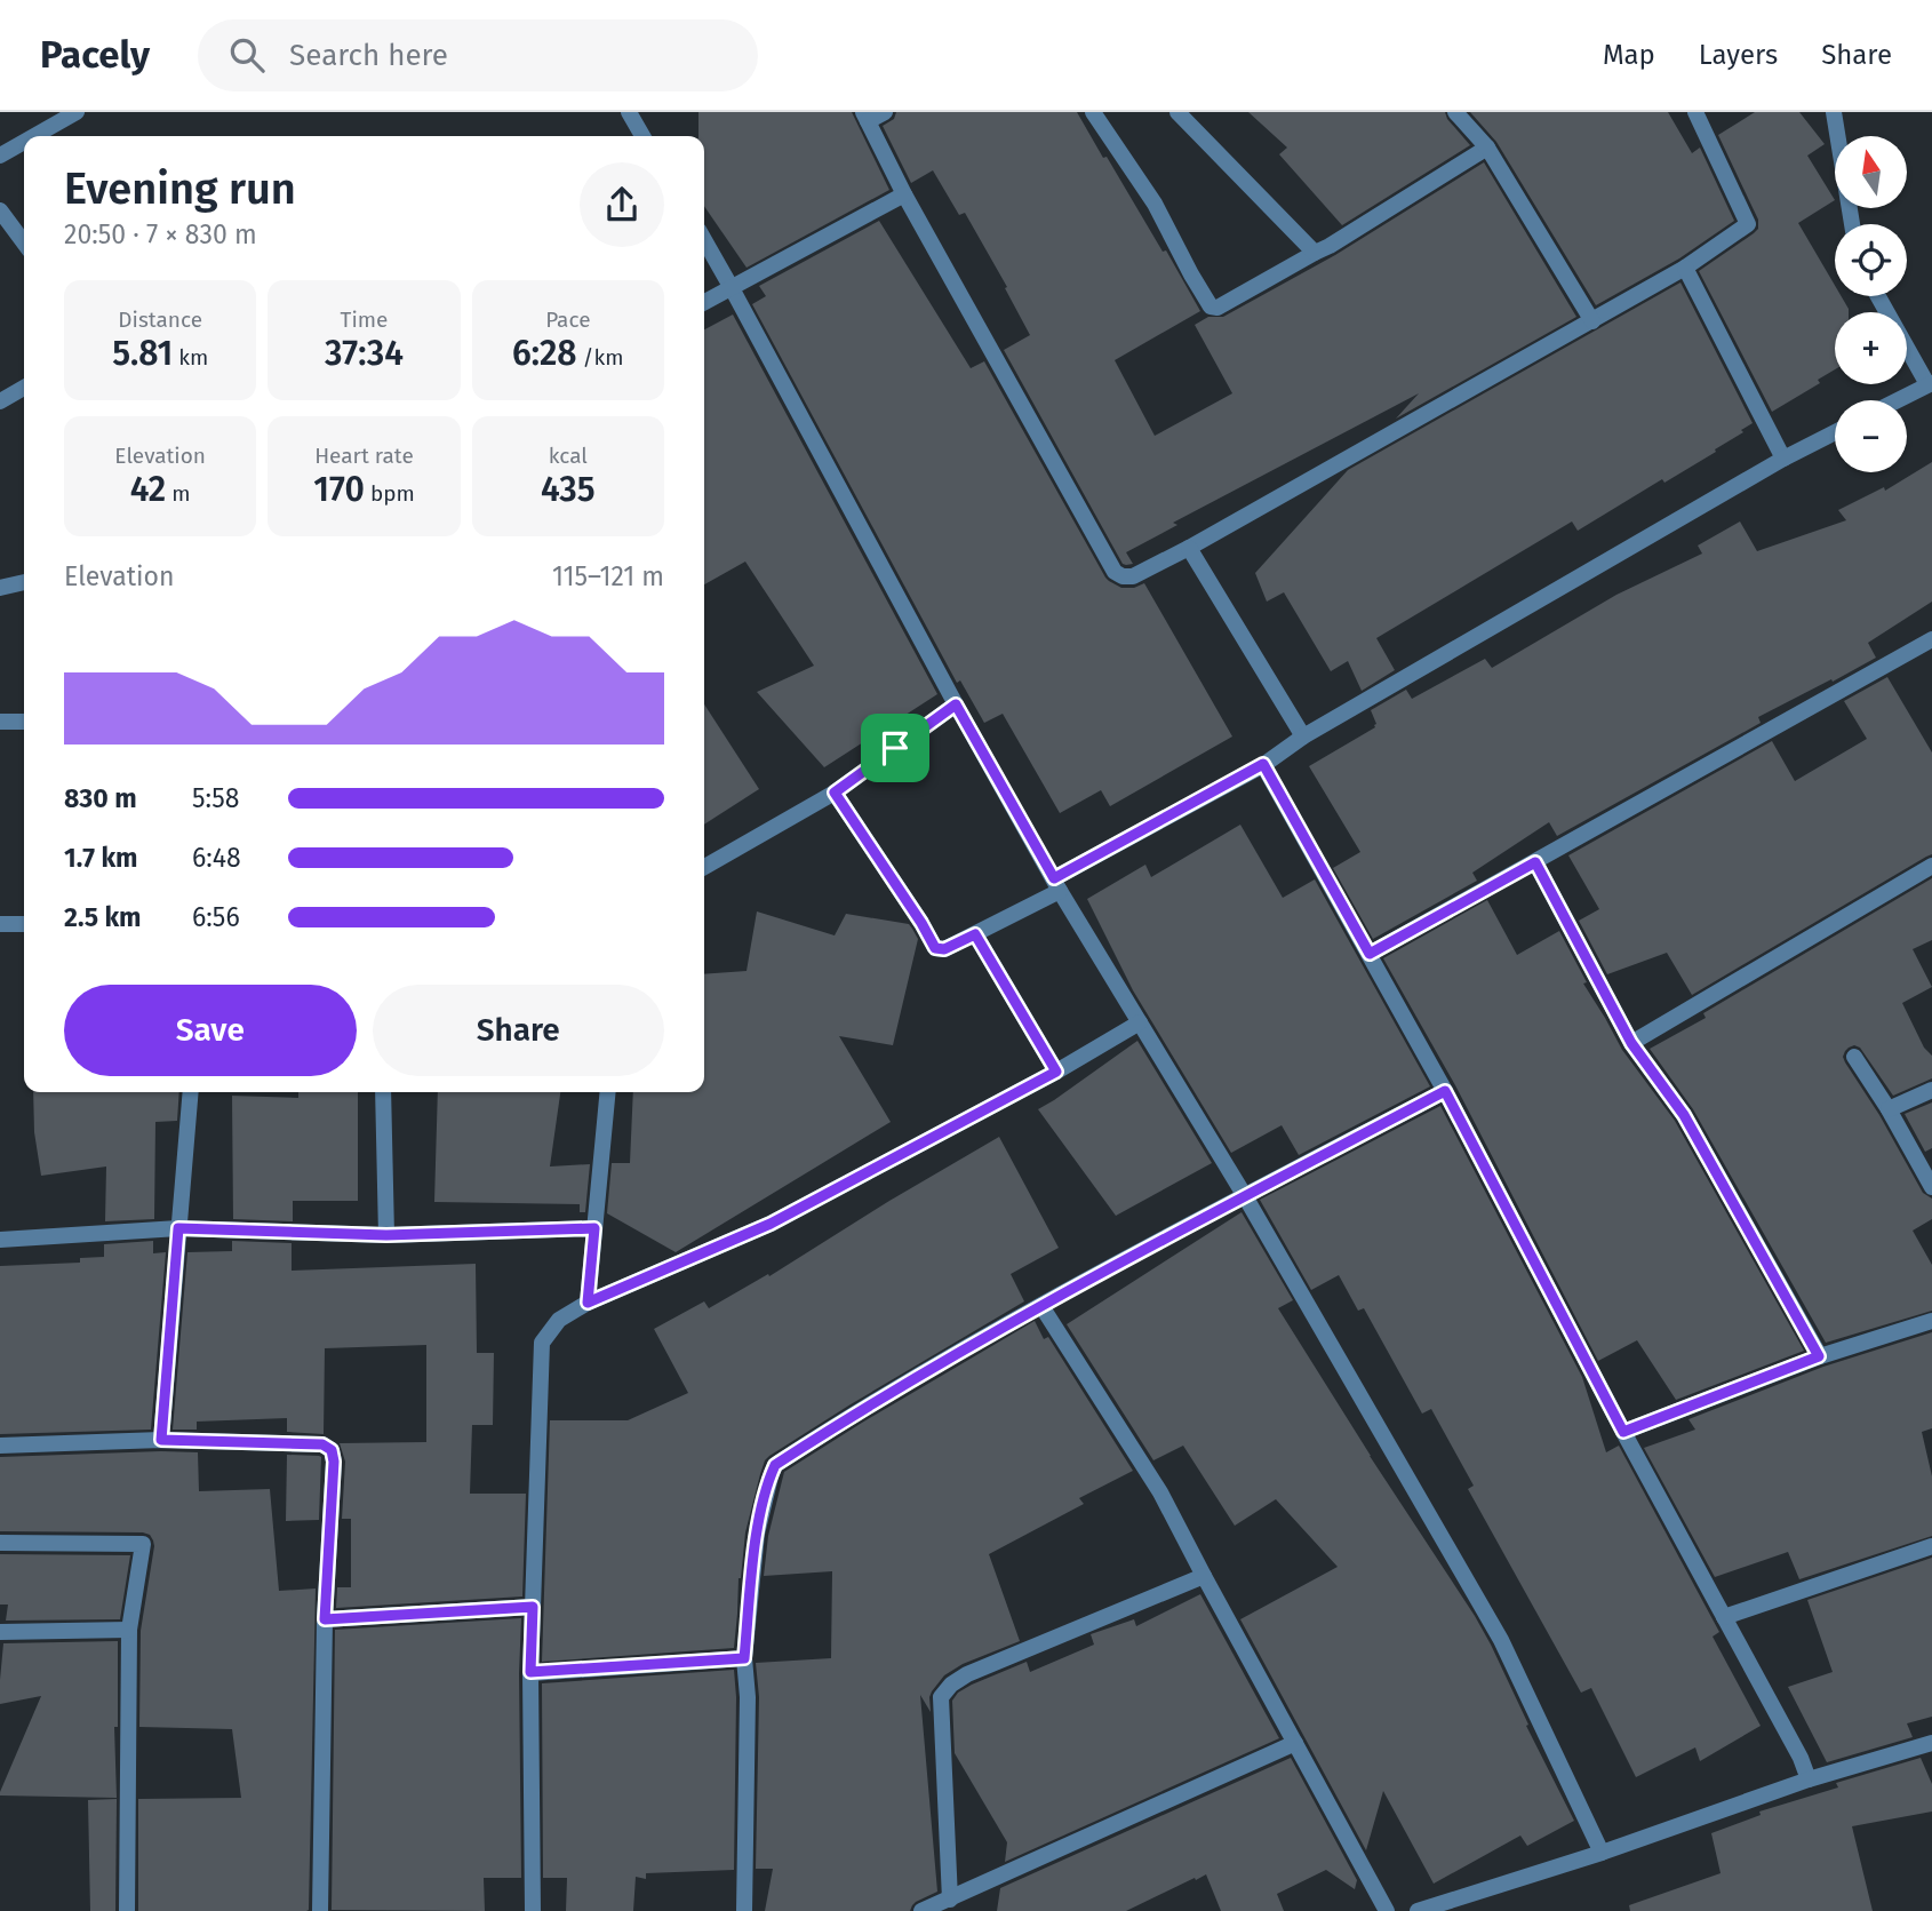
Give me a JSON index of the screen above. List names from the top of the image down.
{
  "north": "top",
  "page": {
    "header": "Pacely",
    "search": "Search here",
    "nav": ["Map", "Layers", "Share"],
    "map_buttons": ["+", "−"],
    "heading": ["Evening run", "20:50 · 7 × 830 m"],
    "stats": [
      ["Distance", "5.81 km"],
      ["Time", "37:34"],
      ["Pace", "6:28 /km"],
      ["Elevation", "42 m"],
      ["Heart rate", "170 bpm"],
      ["kcal", "435"]
    ],
    "chart": ["Elevation", "115–121 m"],
    "list": [
      {
        "name": "830 m",
        "note": "5:58"
      },
      {
        "name": "1.7 km",
        "note": "6:48"
      },
      {
        "name": "2.5 km",
        "note": "6:56"
      }
    ],
    "buttons": ["Save", "Share"]
  }
}
